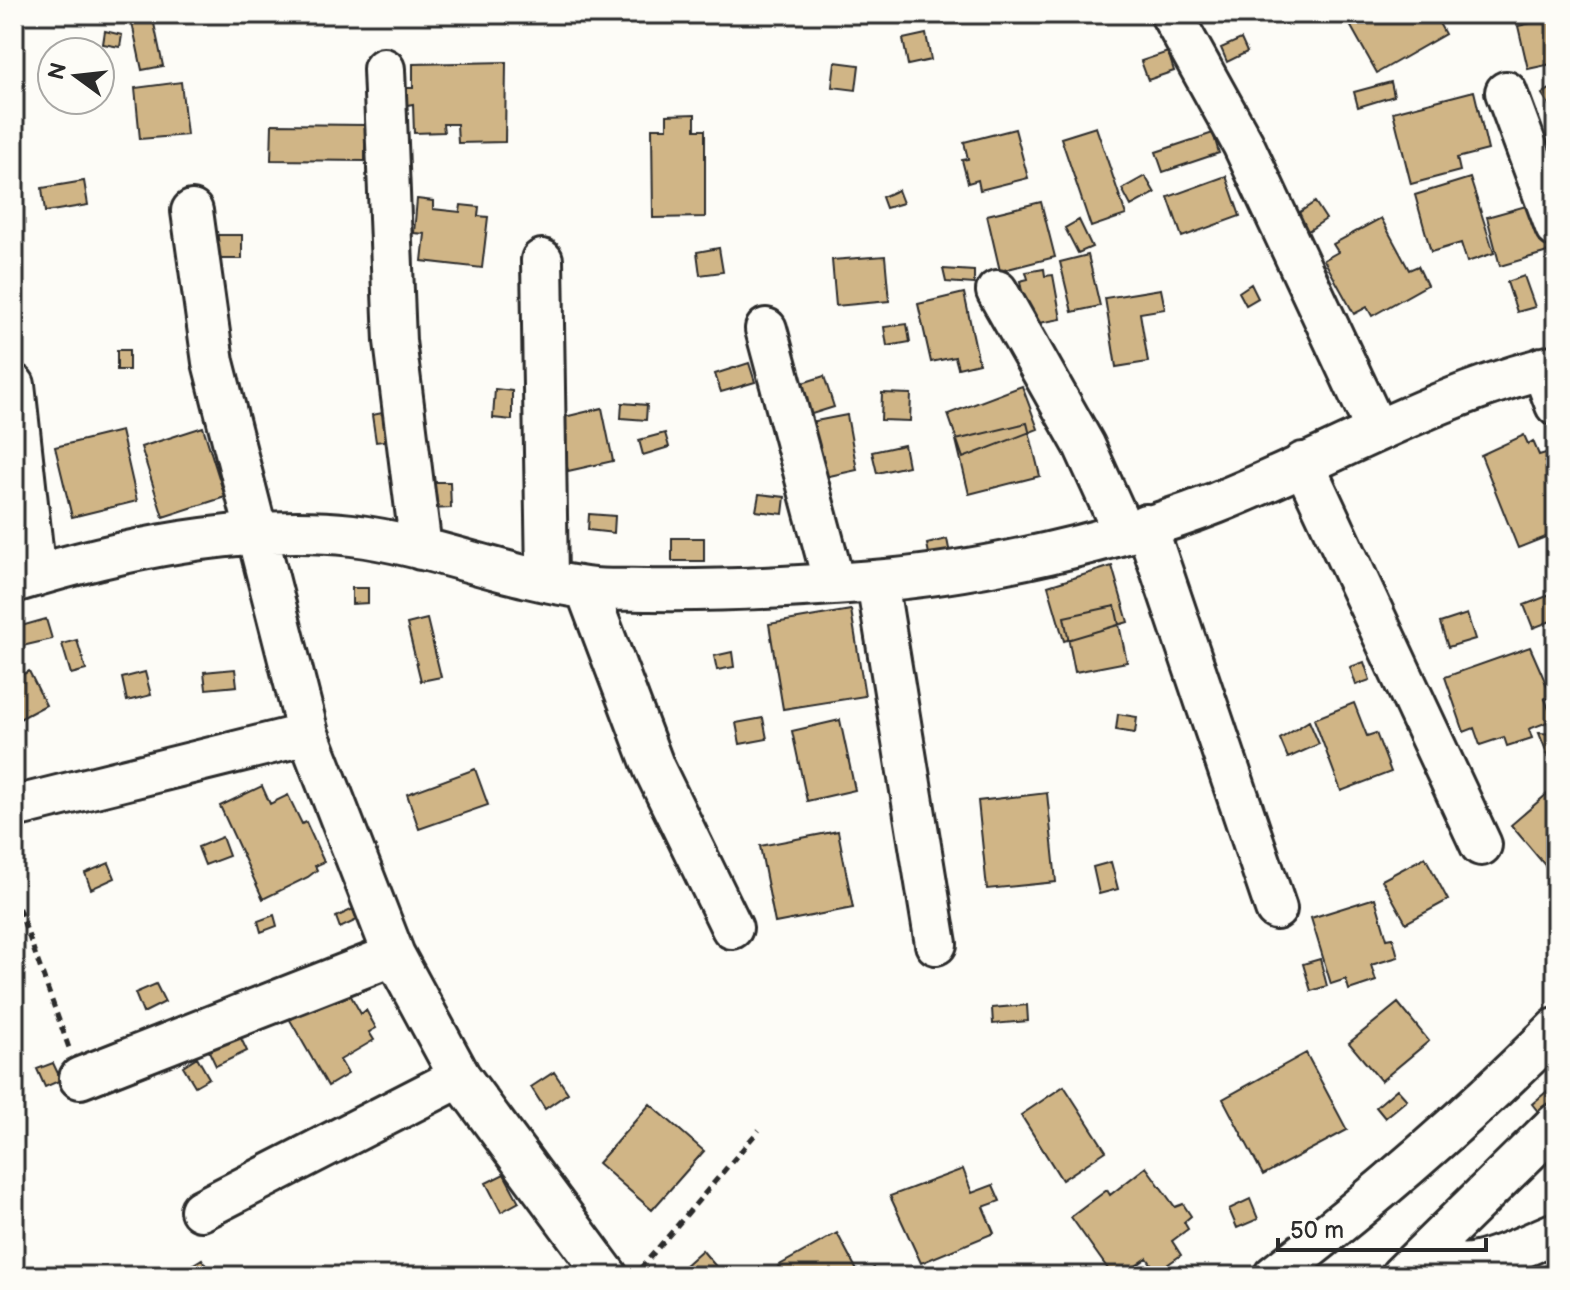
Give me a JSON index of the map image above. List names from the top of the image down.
{
  "scale_bar": "50 m",
  "north": "left"
}
